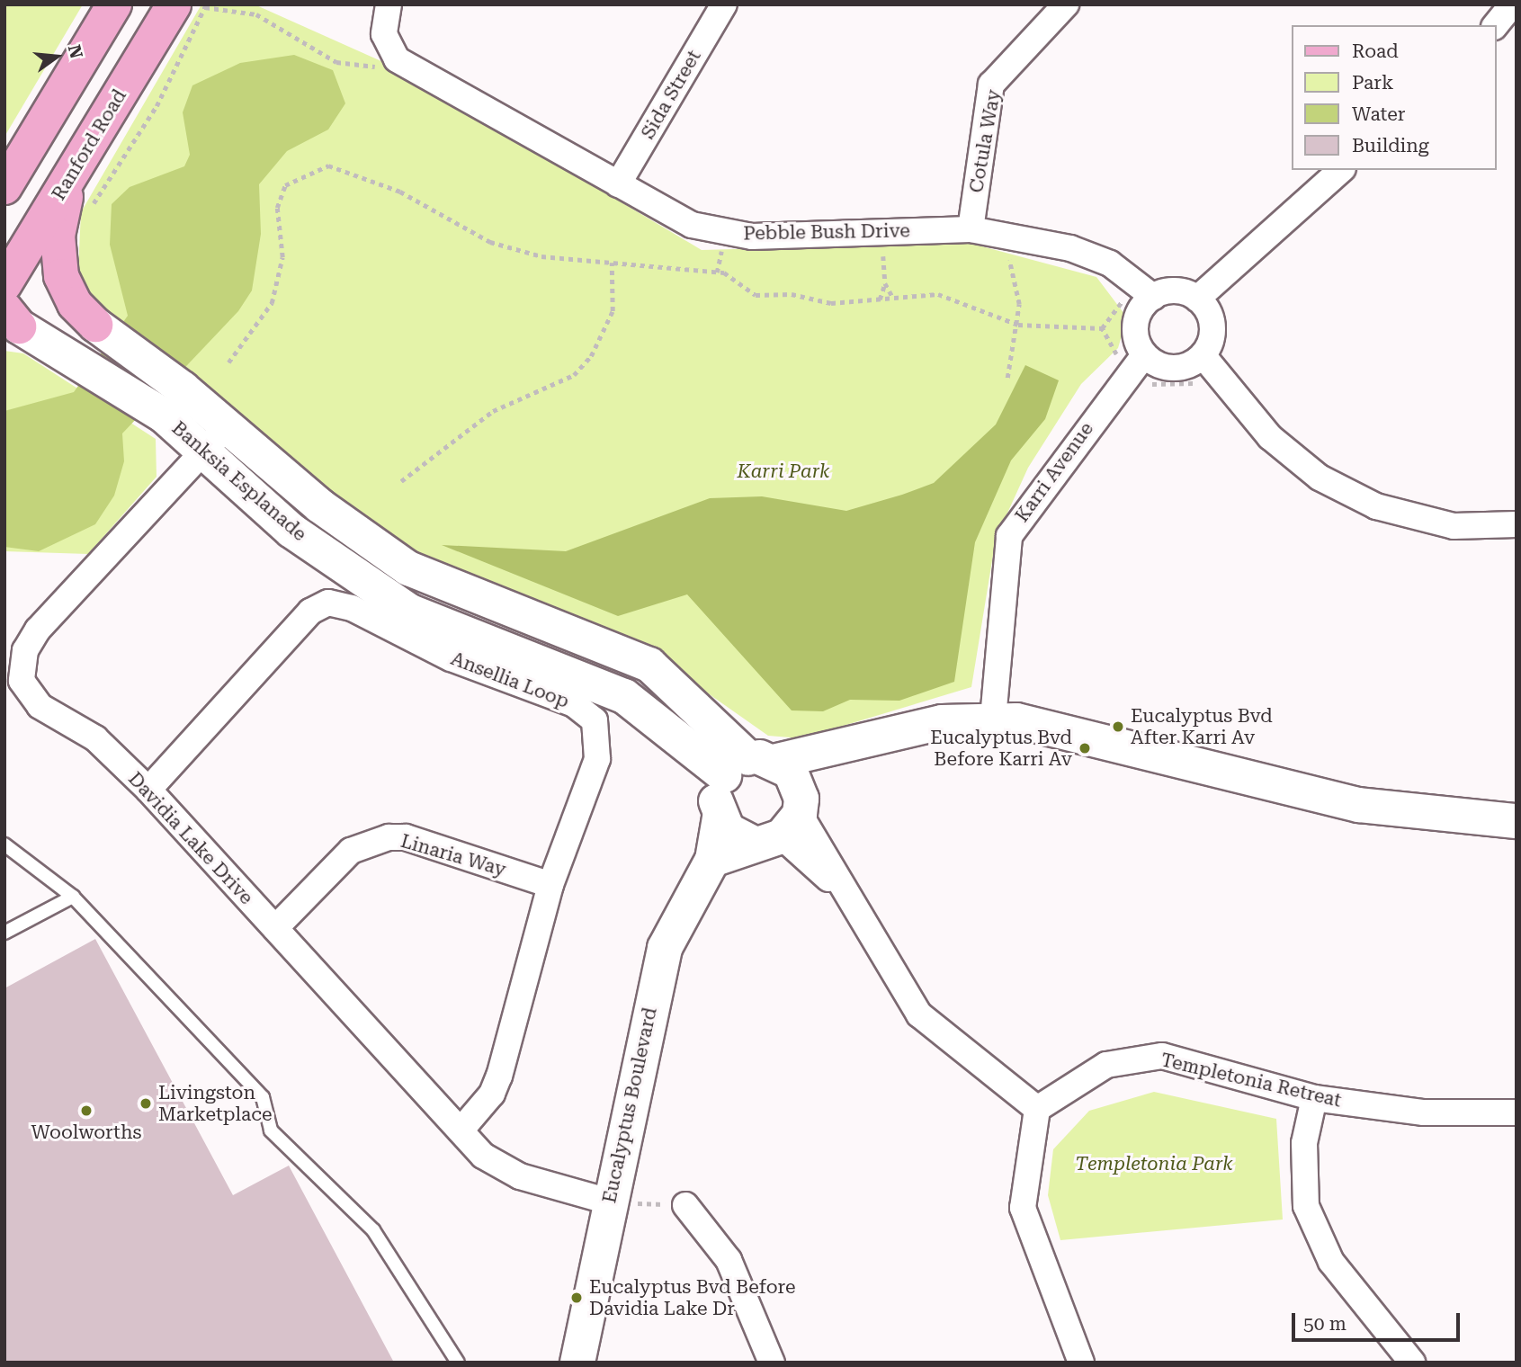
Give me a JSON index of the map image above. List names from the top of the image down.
{
  "streets": {
    "main road": ["Ranford Road"],
    "street": [
      "Sida Street",
      "Cotula Way",
      "Pebble Bush Drive",
      "Karri Avenue",
      "Banksia Esplanade",
      "Ansellia Loop",
      "Davidia Lake Drive",
      "Linaria Way",
      "Templetonia Retreat",
      "Eucalyptus Boulevard"
    ]
  },
  "crossings": [
    ["Sida Street", "Pebble Bush Drive"],
    ["Cotula Way", "Pebble Bush Drive"],
    ["Pebble Bush Drive", "Karri Avenue"],
    ["Banksia Esplanade", "Davidia Lake Drive"],
    ["Banksia Esplanade", "Eucalyptus Boulevard"],
    ["Ansellia Loop", "Davidia Lake Drive"],
    ["Ansellia Loop", "Linaria Way"],
    ["Davidia Lake Drive", "Linaria Way"],
    ["Davidia Lake Drive", "Eucalyptus Boulevard"]
  ],
  "parks": ["Karri Park", "Templetonia Park"],
  "places": [
    "Eucalyptus Bvd After Karri Av",
    "Eucalyptus Bvd Before Karri Av",
    "Livingston Marketplace",
    "Woolworths",
    "Eucalyptus Bvd Before Davidia Lake Dr"
  ],
  "legend": [
    "Road",
    "Park",
    "Water",
    "Building"
  ],
  "scale_bar": "50 m",
  "north": "right"
}
